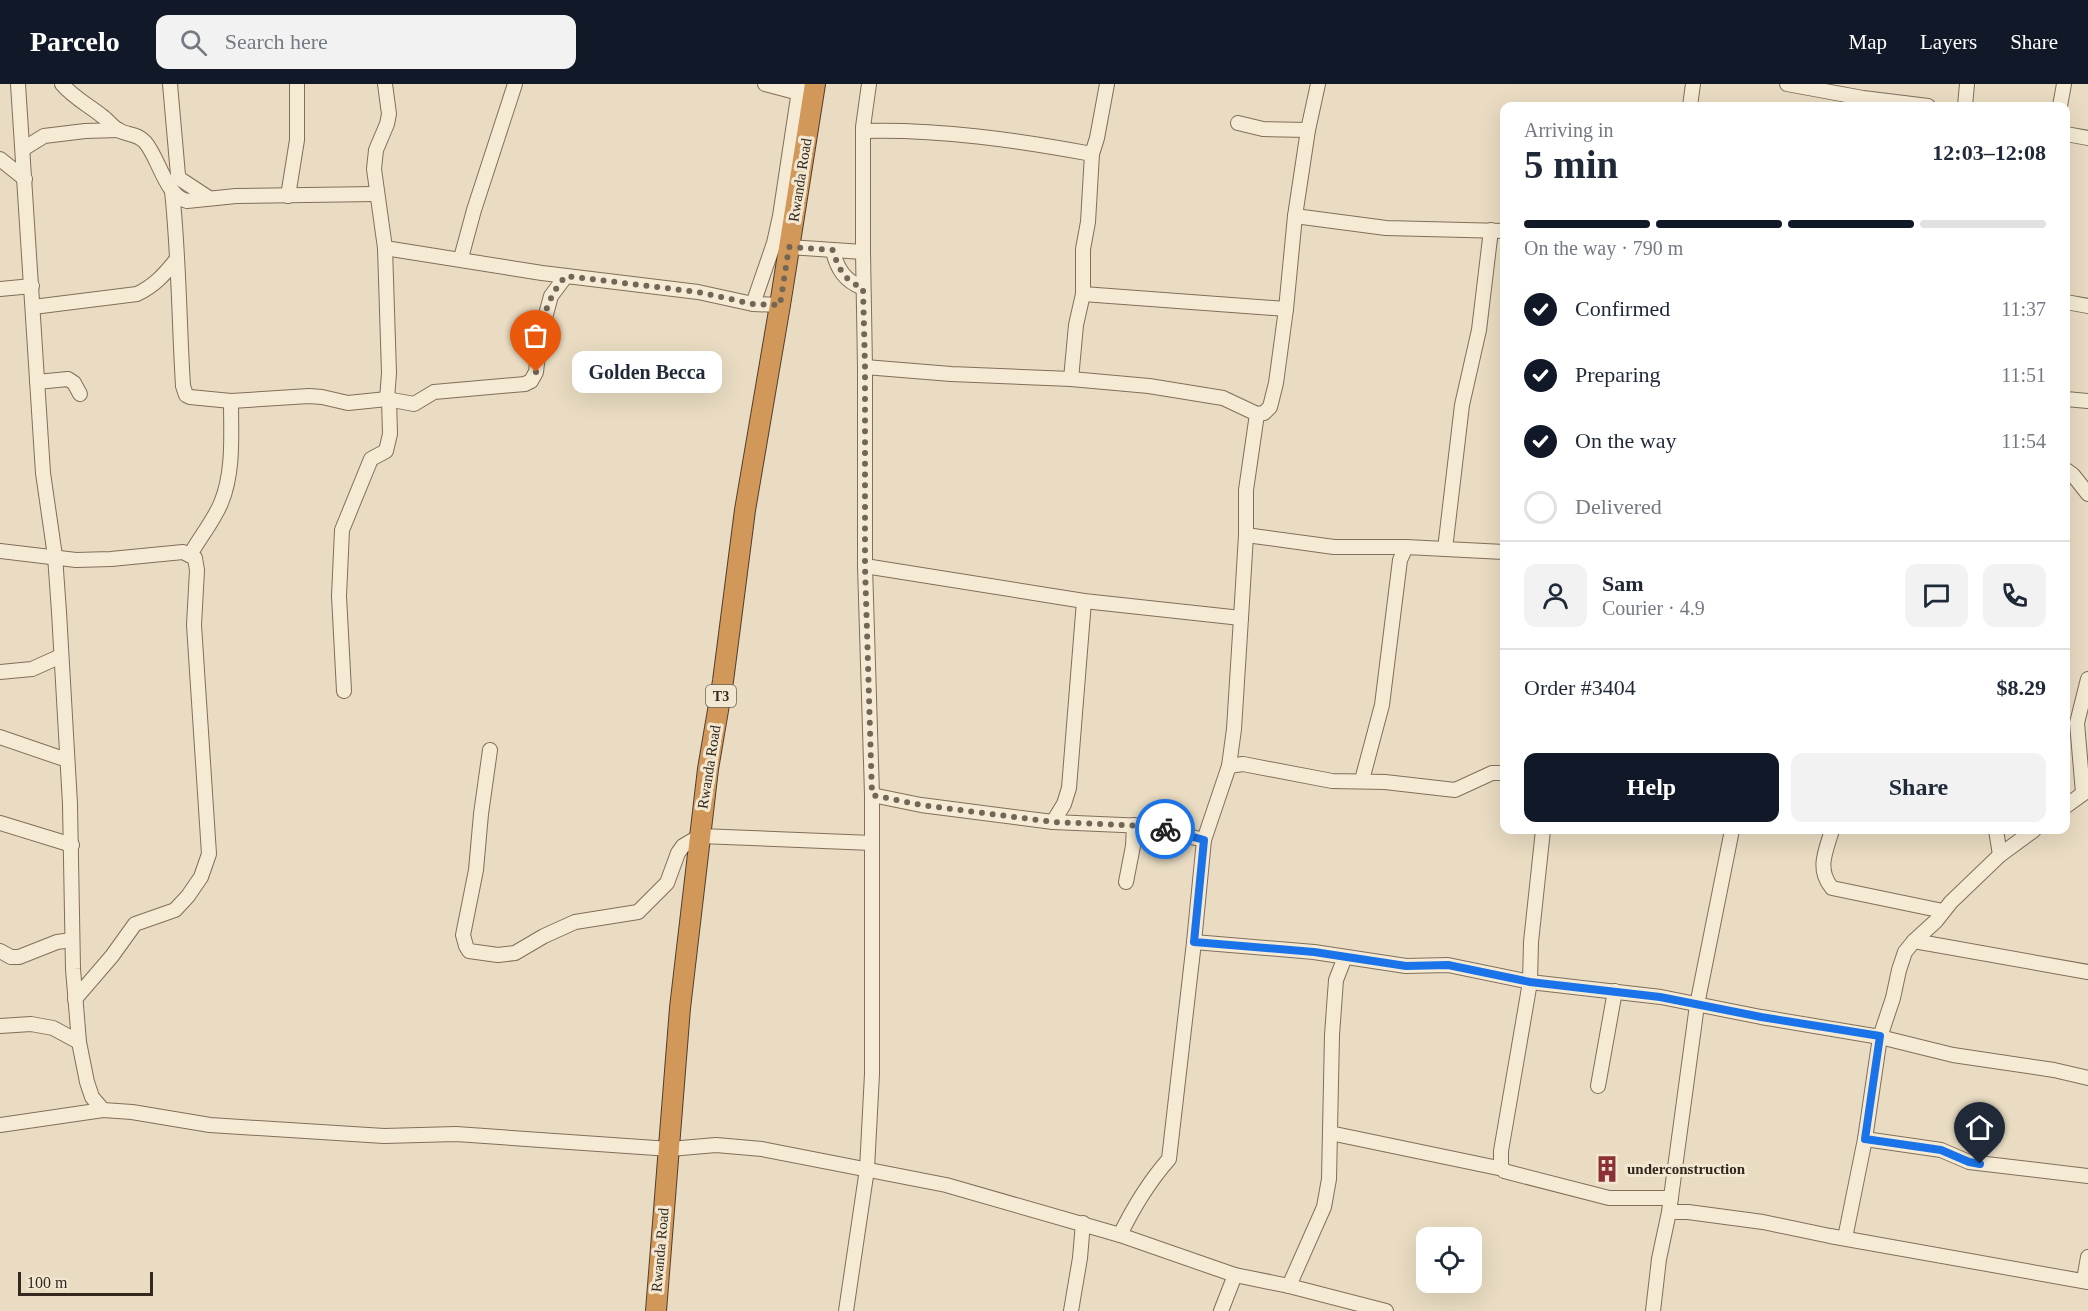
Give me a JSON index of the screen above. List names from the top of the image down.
{
  "streets": {
    "highway": ["Rwanda Road", "T3"]
  },
  "places": {
    "other": ["Golden Becca"],
    "building": ["underconstruction"]
  },
  "scale_bar": "100 m",
  "page": {
    "header": "Parcelo",
    "search": "Search here",
    "nav": ["Map", "Layers", "Share"],
    "heading": ["5 min", "Arriving in", "12:03–12:08"],
    "panel": [
      "Sam",
      "Courier · 4.9",
      "Order #3404",
      "$8.29"
    ],
    "bar": "On the way · 790 m",
    "list": [
      ["Confirmed", "11:37"],
      ["Preparing", "11:51"],
      ["On the way", "11:54"],
      "Delivered"
    ],
    "bubble": "Golden Becca",
    "buttons": ["Help", "Share"],
    "scale": "100 m"
  }
}
